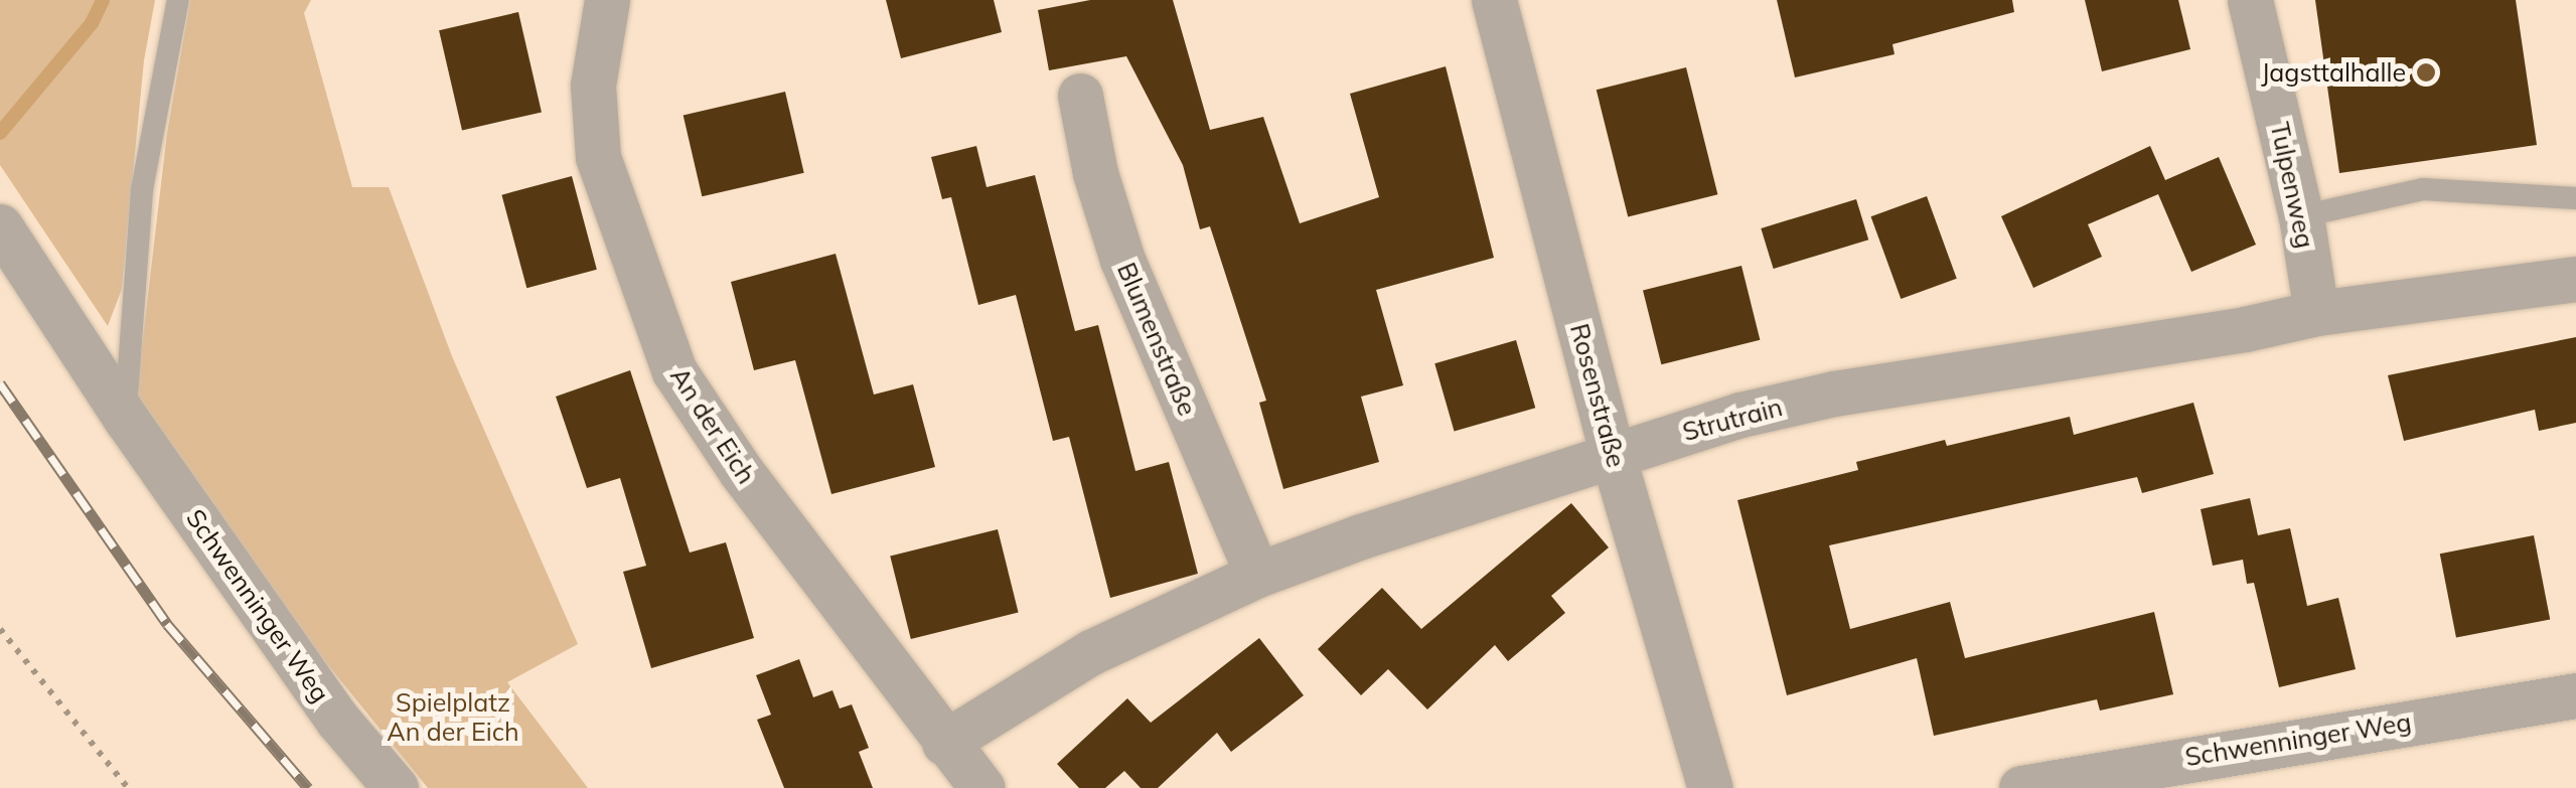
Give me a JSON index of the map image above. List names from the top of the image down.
{
  "streets": {
    "street": [
      "Tulpenweg",
      "Blumenstraße",
      "Rosenstraße",
      "Strutrain",
      "An der Eich",
      "Schwenninger Weg"
    ]
  },
  "crossings": [
    ["Tulpenweg", "Strutrain"],
    ["Blumenstraße", "Strutrain"],
    ["Rosenstraße", "Strutrain"],
    ["Strutrain", "An der Eich"]
  ],
  "parks": ["Spielplatz An der Eich"],
  "places": ["Jagsttalhalle"]
}
